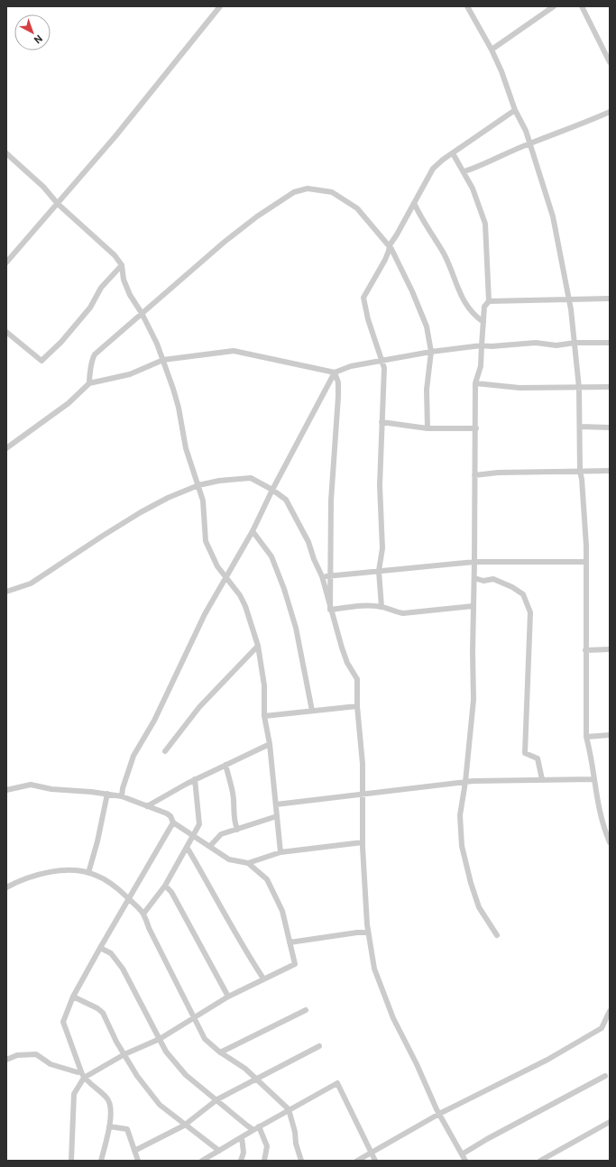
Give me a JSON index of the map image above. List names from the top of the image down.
{
  "north": "bottom right"
}
